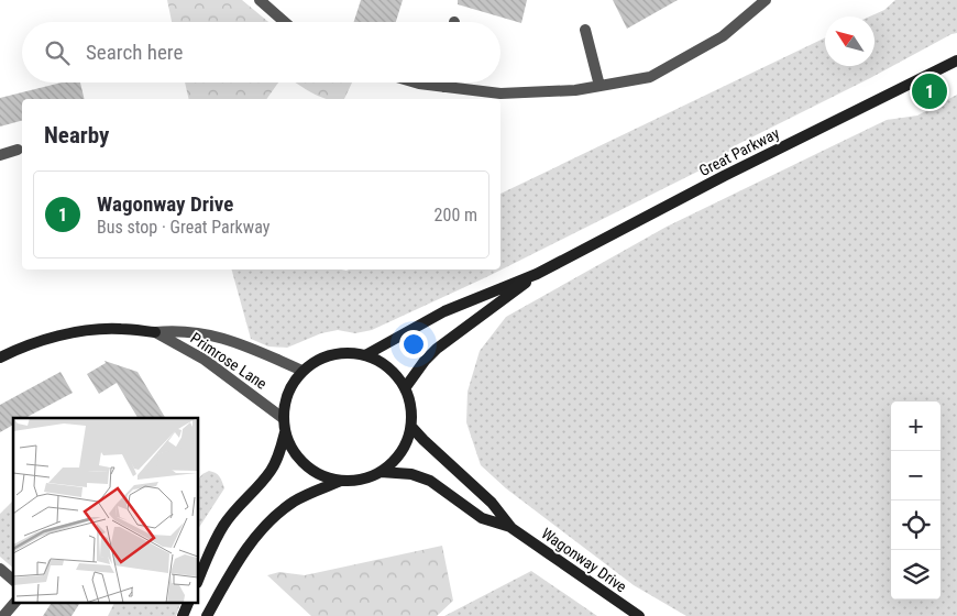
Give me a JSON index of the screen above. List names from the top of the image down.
{
  "streets": {
    "street": ["Great Parkway", "Primrose Lane", "Wagonway Drive"]
  },
  "crossings": [
    ["Great Parkway", "Primrose Lane"],
    ["Great Parkway", "Wagonway Drive"],
    ["Primrose Lane", "Wagonway Drive"]
  ],
  "north": "top left",
  "page": {
    "search": "Search here",
    "pins": "1",
    "heading": "Nearby",
    "list": [
      {
        "mark": "1",
        "name": "Wagonway Drive",
        "note": "Bus stop · Great Parkway",
        "value": "200 m"
      }
    ],
    "map_buttons": ["+", "−"]
  }
}
